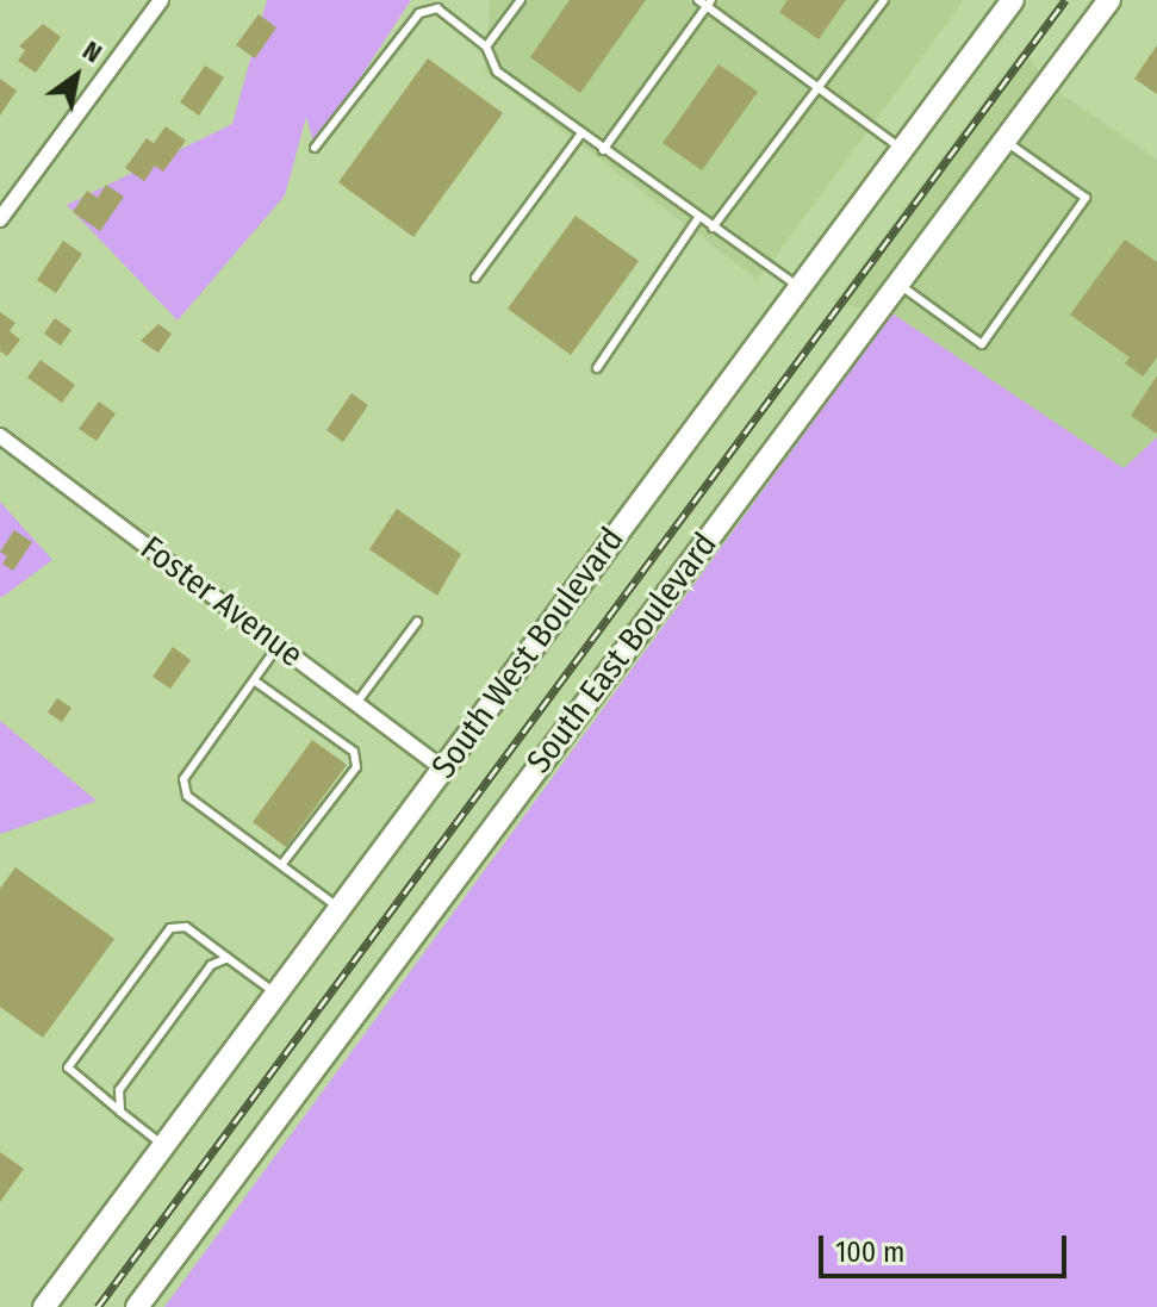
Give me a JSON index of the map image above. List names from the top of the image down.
{
  "streets": {
    "main road": ["South West Boulevard", "South East Boulevard"],
    "street": ["Foster Avenue"]
  },
  "crossings": [
    ["Foster Avenue", "South West Boulevard"]
  ],
  "scale_bar": "100 m",
  "north": "top right"
}
